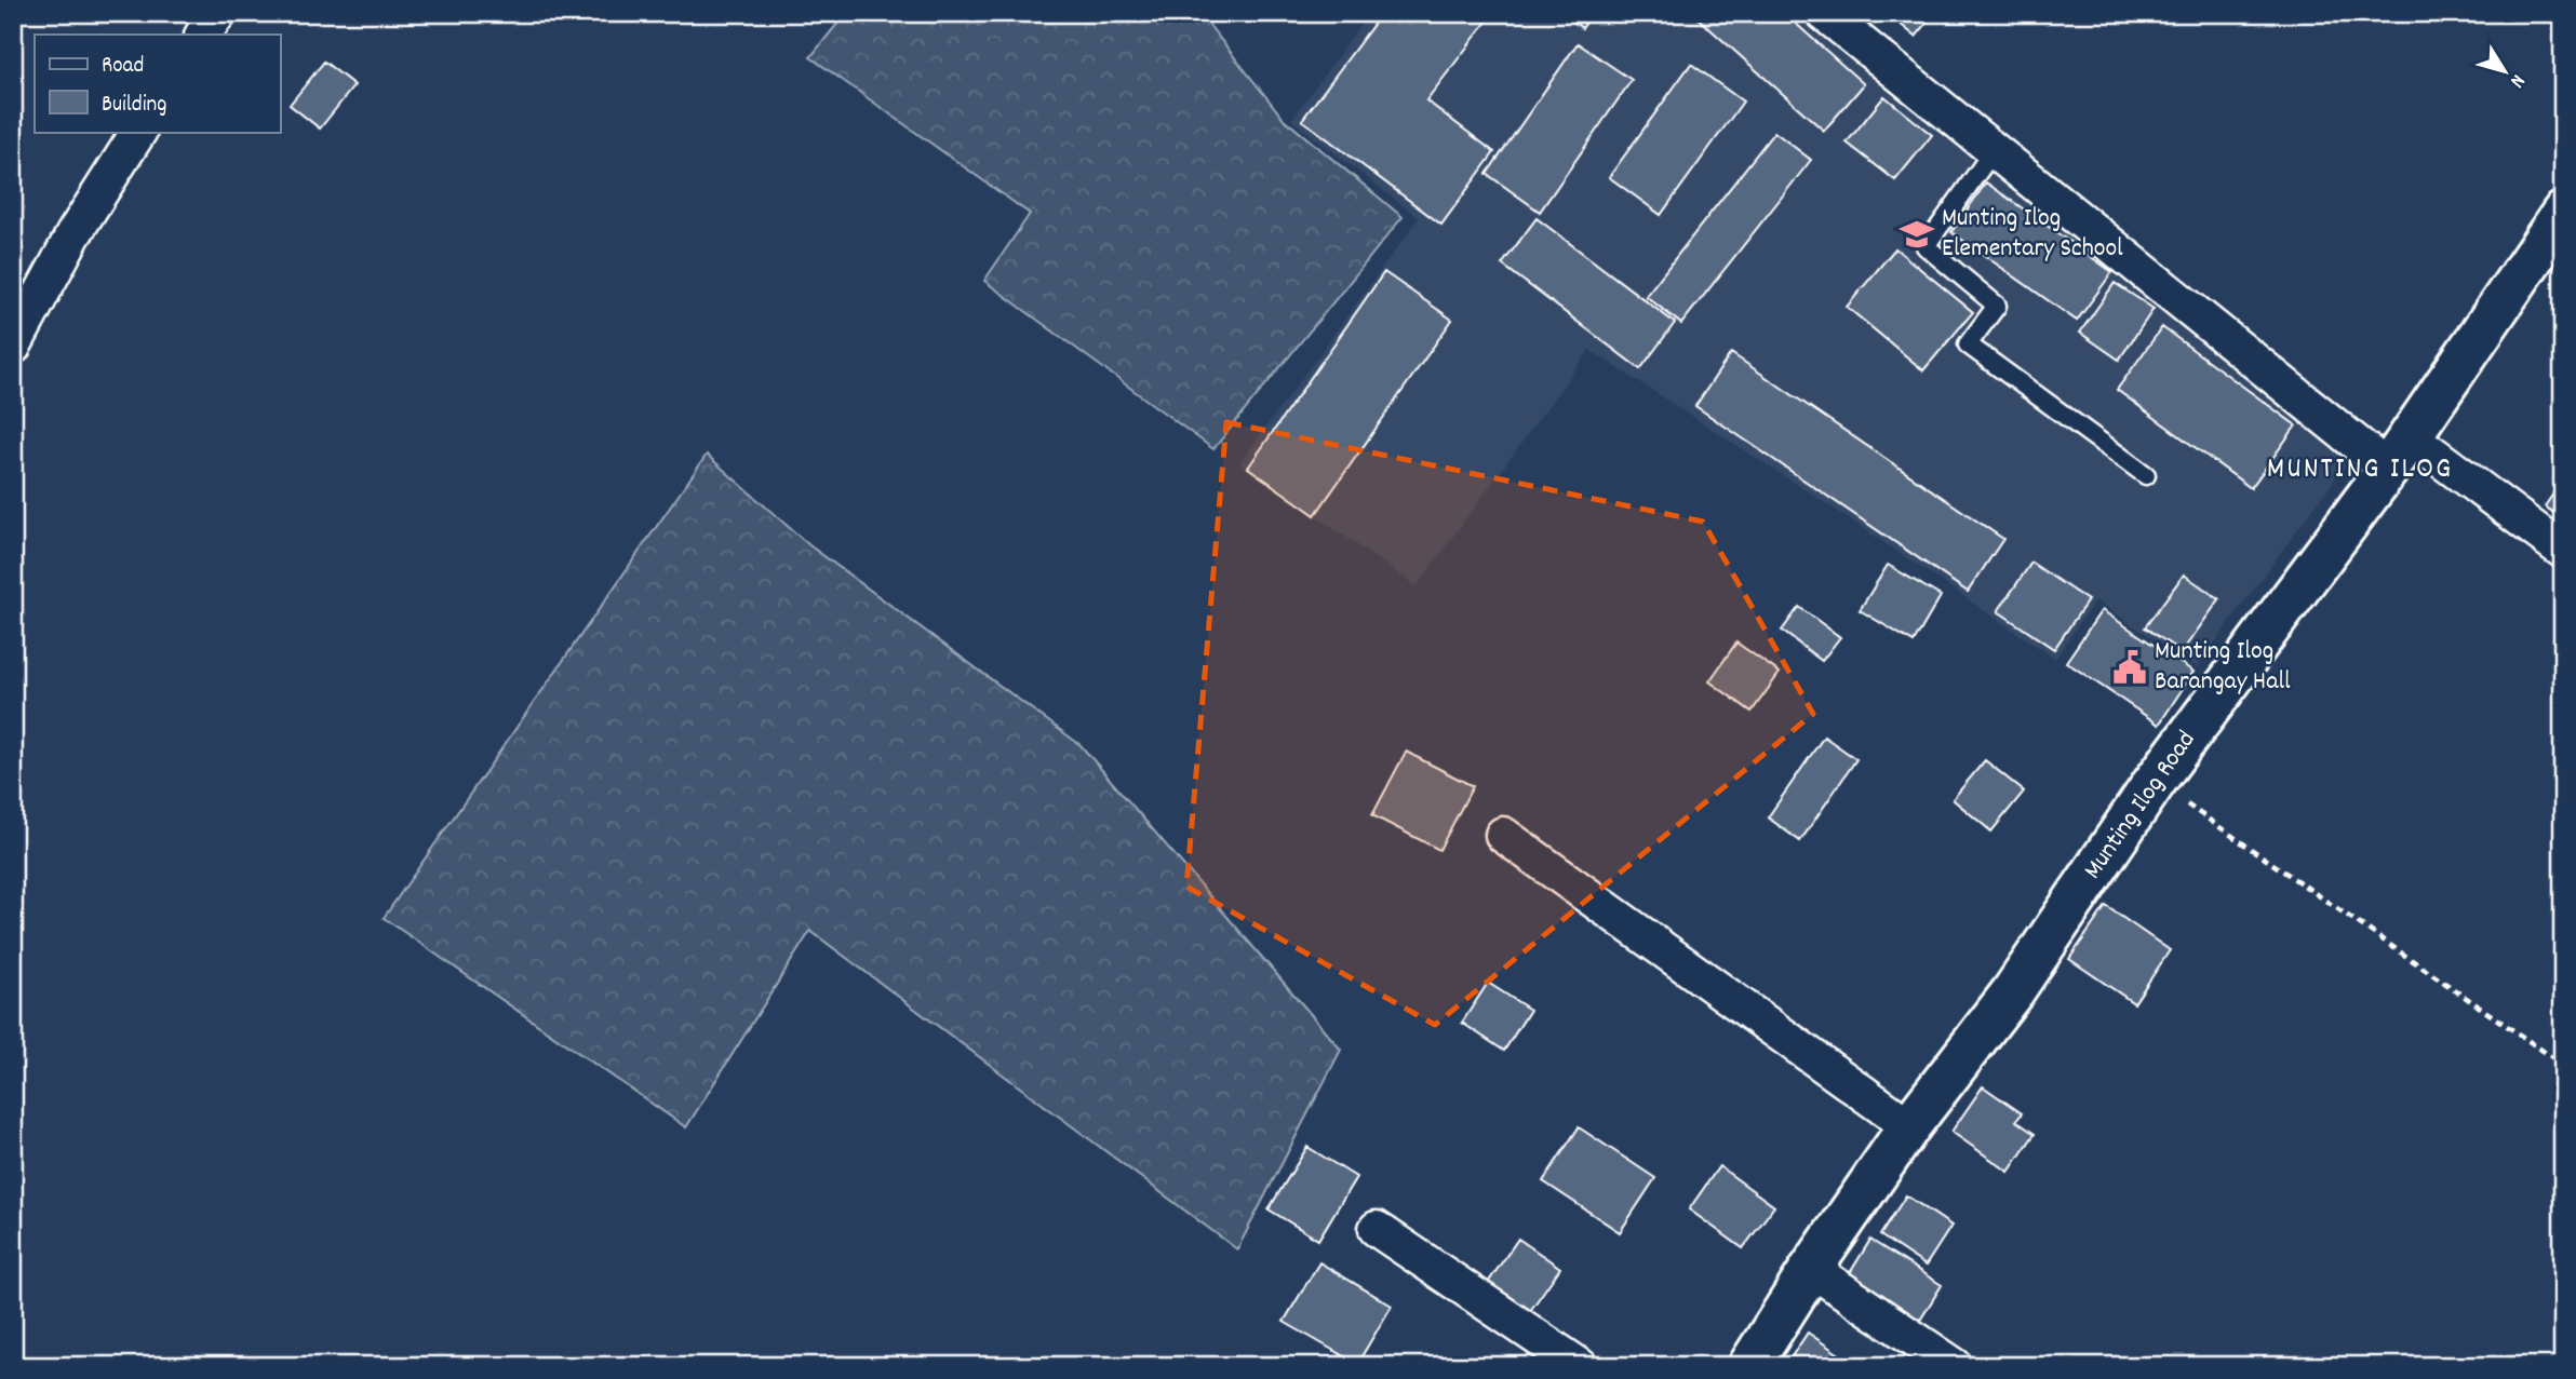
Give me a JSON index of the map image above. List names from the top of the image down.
{
  "streets": {
    "street": ["Munting Ilog Road"]
  },
  "districts": ["MUNTING ILOG"],
  "places": {
    "school or university": ["Munting Ilog Elementary School"],
    "public building": ["Munting Ilog Barangay Hall"]
  },
  "legend": ["Road", "Building"],
  "north": "bottom right"
}
